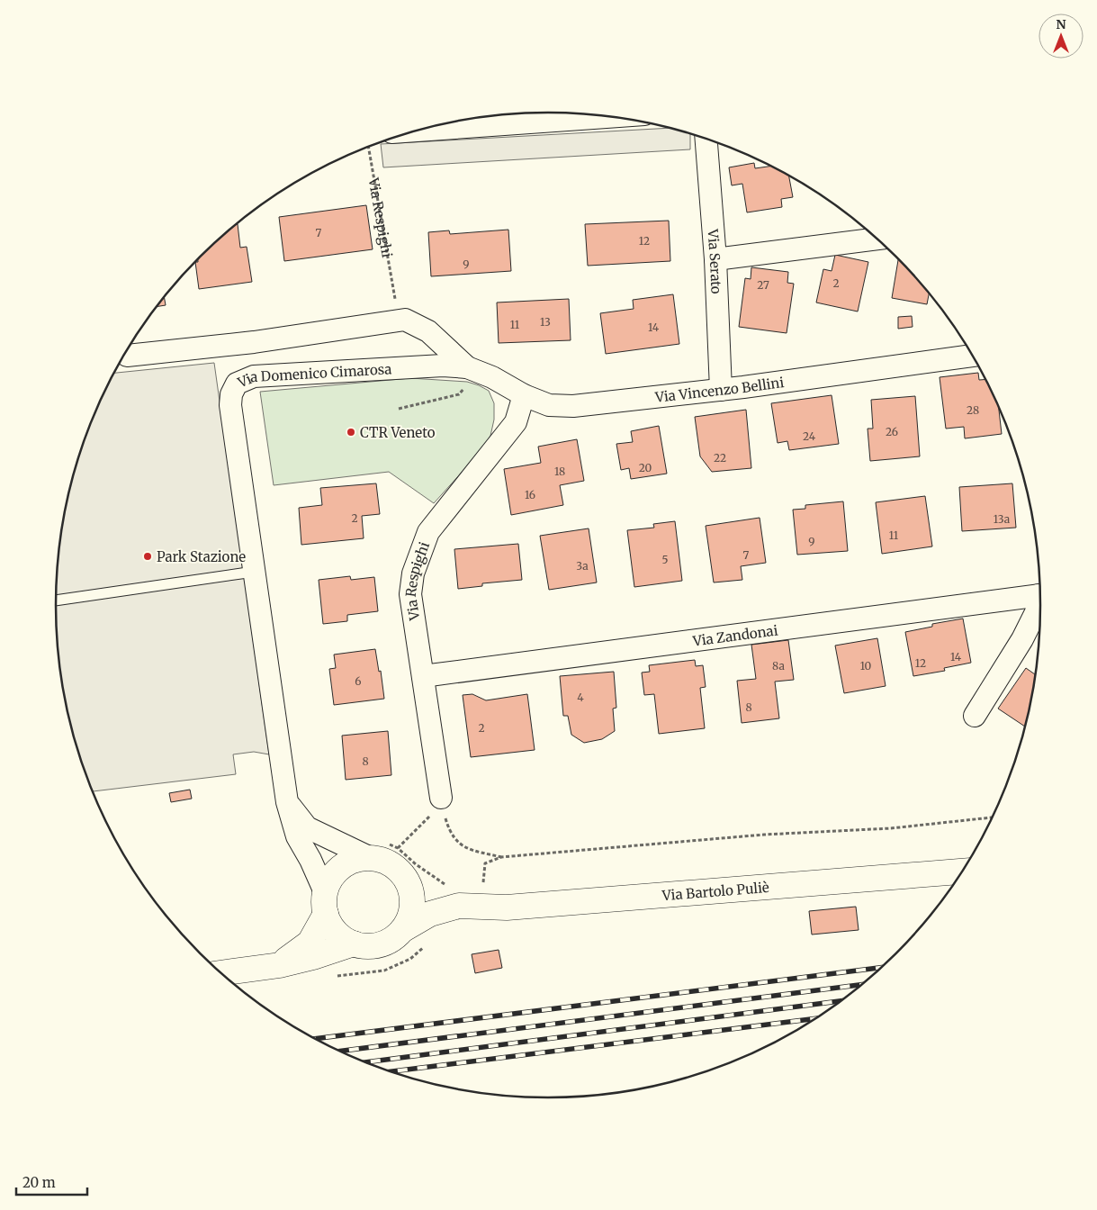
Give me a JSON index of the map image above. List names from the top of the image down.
{
  "streets": {
    "street": [
      "Via Respighi",
      "Via Serato",
      "Via Domenico Cimarosa",
      "Via Vincenzo Bellini",
      "Via Zandonai",
      "Via Bartolo Puliè"
    ]
  },
  "crossings": [
    ["Via Respighi", "Via Vincenzo Bellini"],
    ["Via Respighi", "Via Zandonai"],
    ["Via Serato", "Via Vincenzo Bellini"],
    ["Via Domenico Cimarosa", "Via Vincenzo Bellini"],
    ["Via Domenico Cimarosa", "Via Bartolo Puliè"]
  ],
  "places": ["CTR Veneto", "Park Stazione"],
  "house_numbers": [
    "7",
    "12",
    "9",
    "2",
    "27",
    "13",
    "11",
    "14",
    "28",
    "26",
    "24",
    "22",
    "20",
    "18",
    "16",
    "2",
    "13a",
    "11",
    "9",
    "7",
    "5",
    "3a",
    "14",
    "12",
    "8a",
    "10",
    "6",
    "4",
    "8",
    "2",
    "8"
  ],
  "scale_bar": "20 m",
  "north": "top"
}
